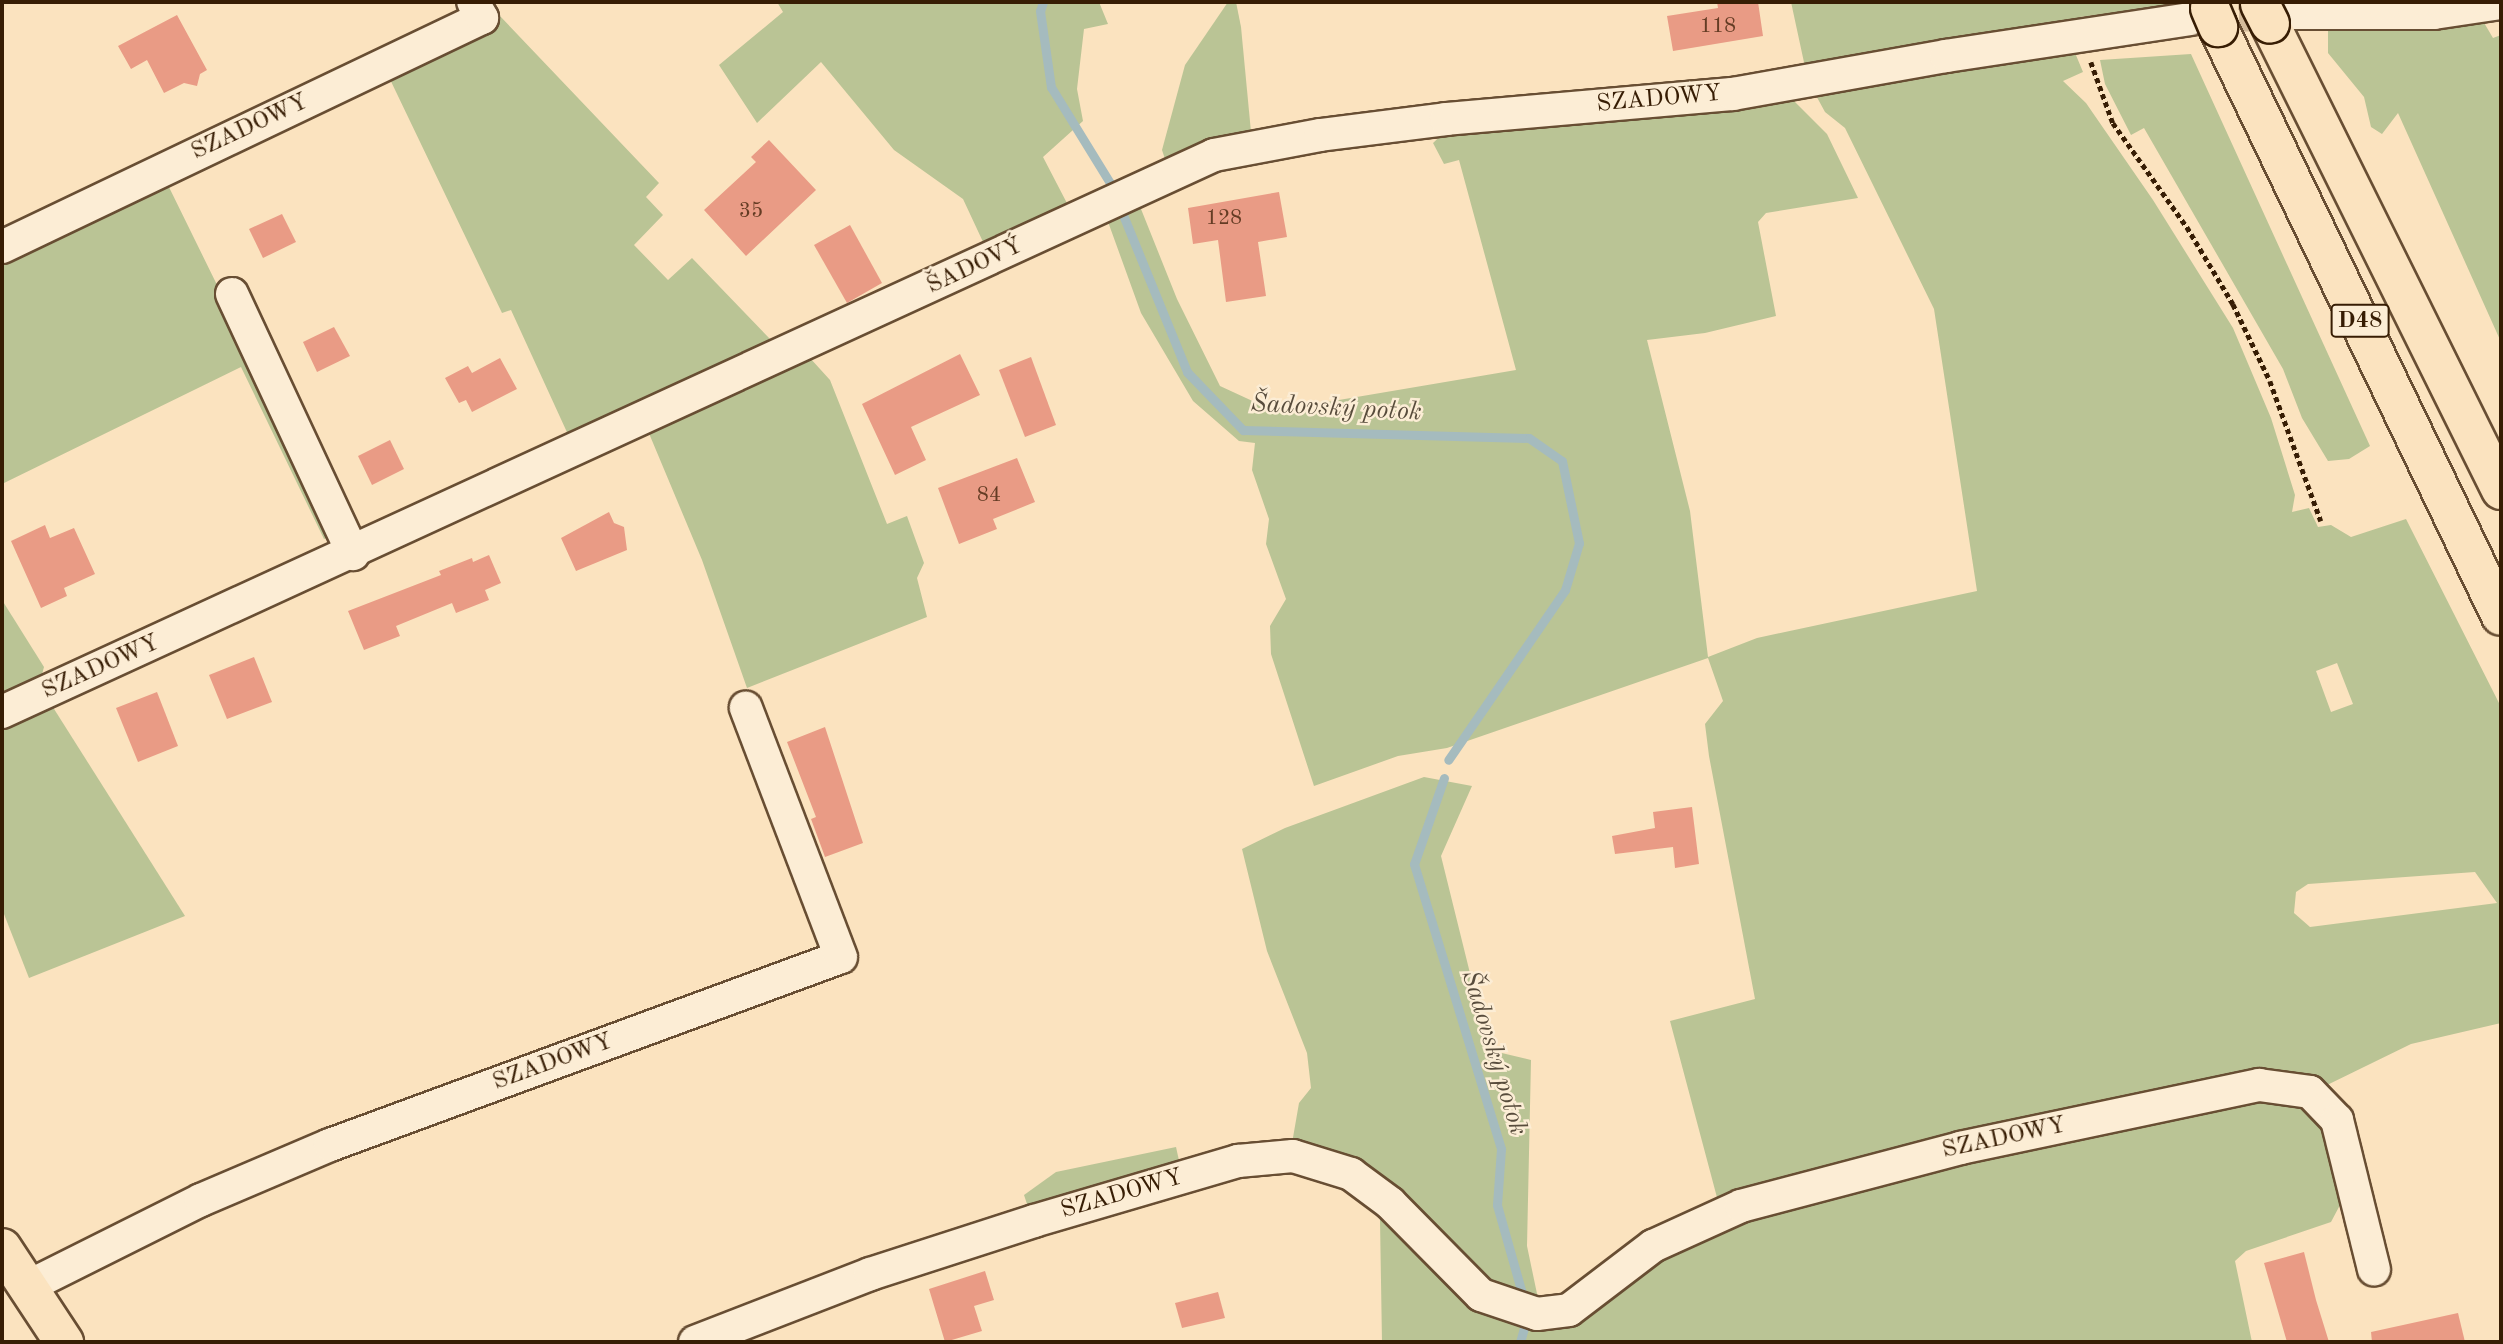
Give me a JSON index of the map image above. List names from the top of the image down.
{
  "streets": {
    "main road": ["D48"],
    "street": ["SZADOWY", "ŠADOVÝ"]
  },
  "crossings": [
    ["SZADOWY", "ŠADOVÝ"],
    ["SZADOWY", "D48"]
  ],
  "water": ["Šadovský potok"],
  "house_numbers": [
    "118",
    "35",
    "128",
    "84"
  ]
}
